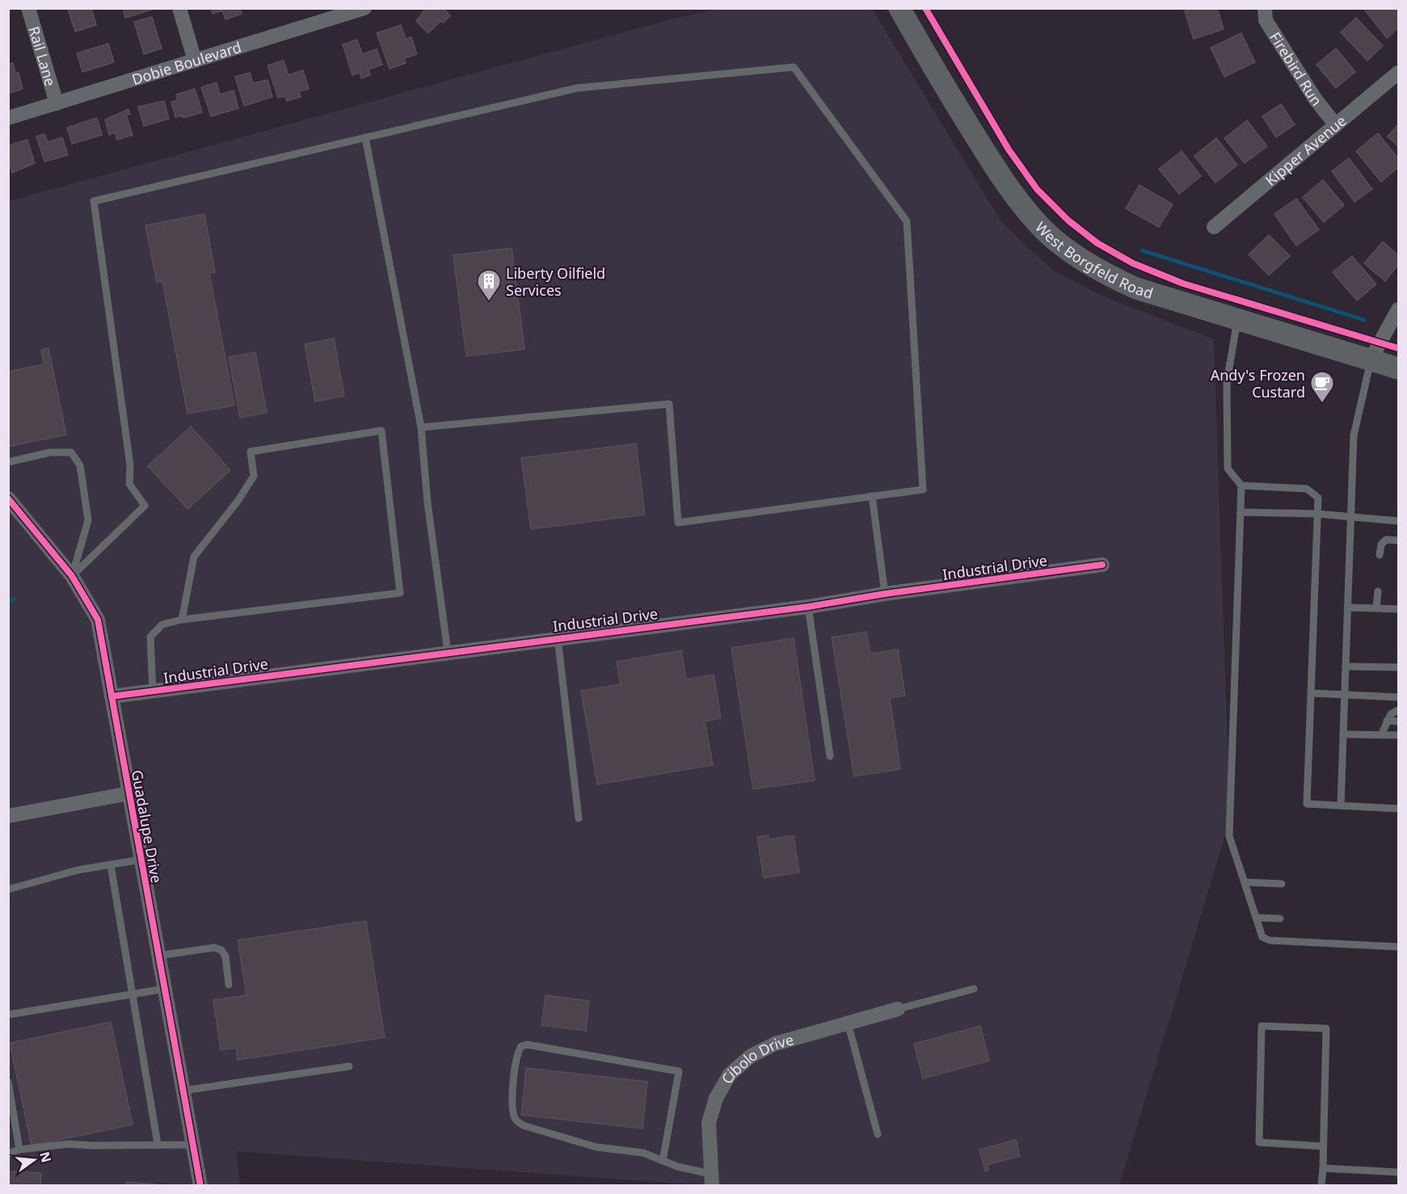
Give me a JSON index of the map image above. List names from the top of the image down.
{
  "streets": {
    "street": [
      "Rail Lane",
      "Dobie Boulevard",
      "Firebird Run",
      "Kipper Avenue",
      "West Borgfeld Road",
      "Industrial Drive",
      "Guadalupe Drive",
      "Cibolo Drive"
    ]
  },
  "crossings": [
    ["Rail Lane", "Dobie Boulevard"],
    ["Firebird Run", "Kipper Avenue"],
    ["Industrial Drive", "Guadalupe Drive"]
  ],
  "places": {
    "building": ["Liberty Oilfield Services"],
    "cafe": ["Andy's Frozen Custard"]
  },
  "north": "right"
}
